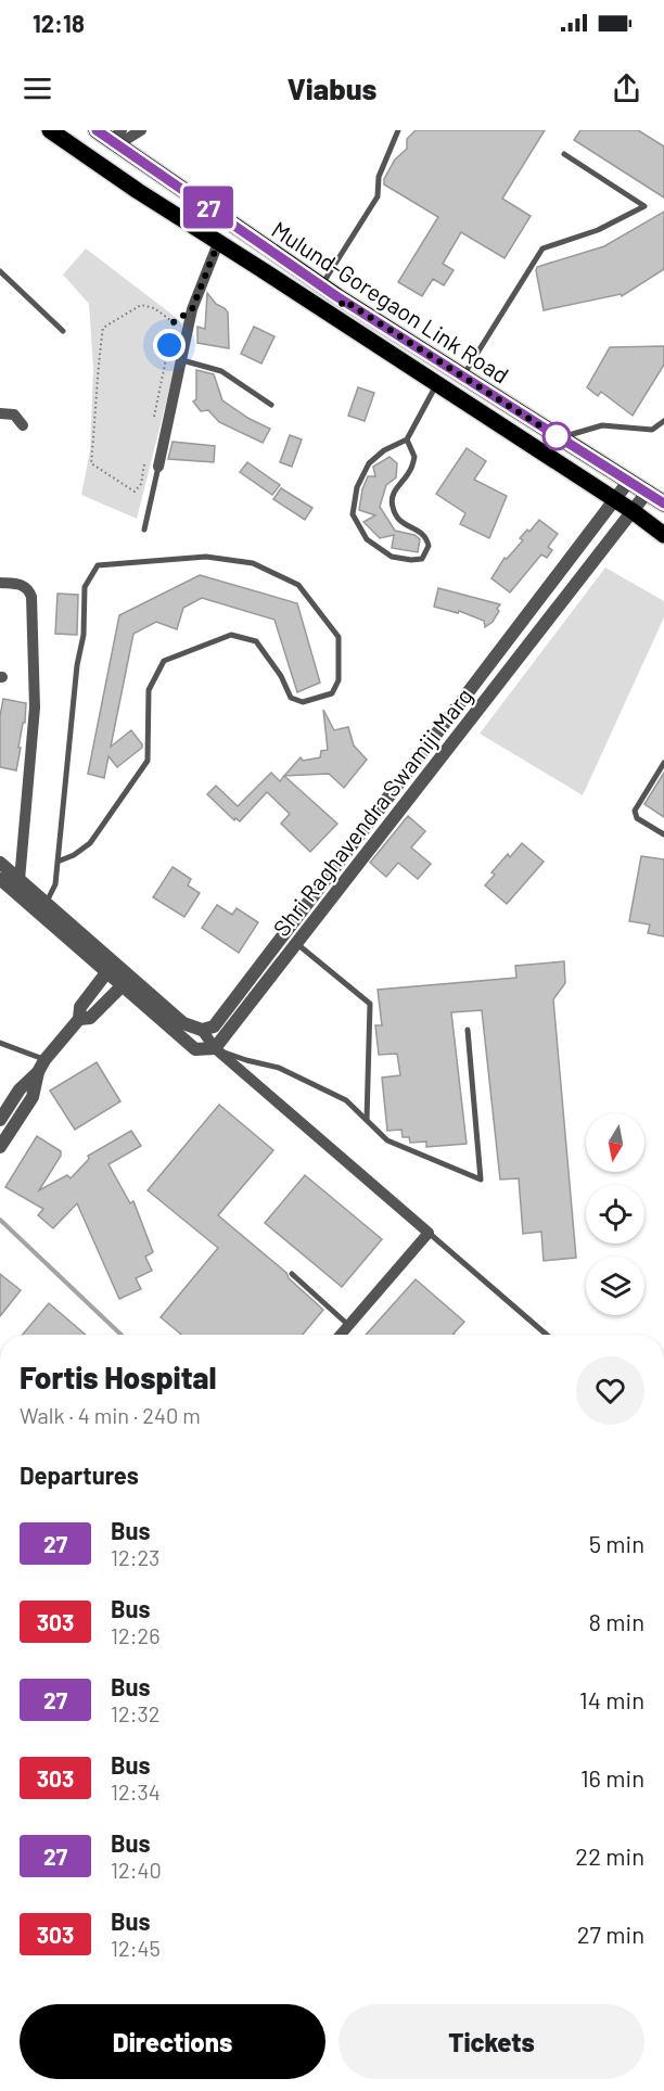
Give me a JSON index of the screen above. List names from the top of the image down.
{
  "streets": {
    "main road": ["Mulund-Goregaon Link Road"],
    "street": ["Shri Raghavendra Swamiji Marg"]
  },
  "crossings": [
    ["Mulund-Goregaon Link Road", "Shri Raghavendra Swamiji Marg"]
  ],
  "lines": ["bus line 27"],
  "north": "bottom",
  "page": {
    "status": "12:18",
    "header": "Viabus",
    "on_map": "27",
    "heading": [
      ["Fortis Hospital", "Walk · 4 min · 240 m"],
      "Departures"
    ],
    "list": [
      {
        "mark": "27",
        "name": "Bus",
        "note": "12:23",
        "value": "5 min"
      },
      {
        "mark": "303",
        "name": "Bus",
        "note": "12:26",
        "value": "8 min"
      },
      {
        "mark": "27",
        "name": "Bus",
        "note": "12:32",
        "value": "14 min"
      },
      {
        "mark": "303",
        "name": "Bus",
        "note": "12:34",
        "value": "16 min"
      },
      {
        "mark": "27",
        "name": "Bus",
        "note": "12:40",
        "value": "22 min"
      },
      {
        "mark": "303",
        "name": "Bus",
        "note": "12:45",
        "value": "27 min"
      }
    ],
    "buttons": ["Directions", "Tickets"]
  }
}
